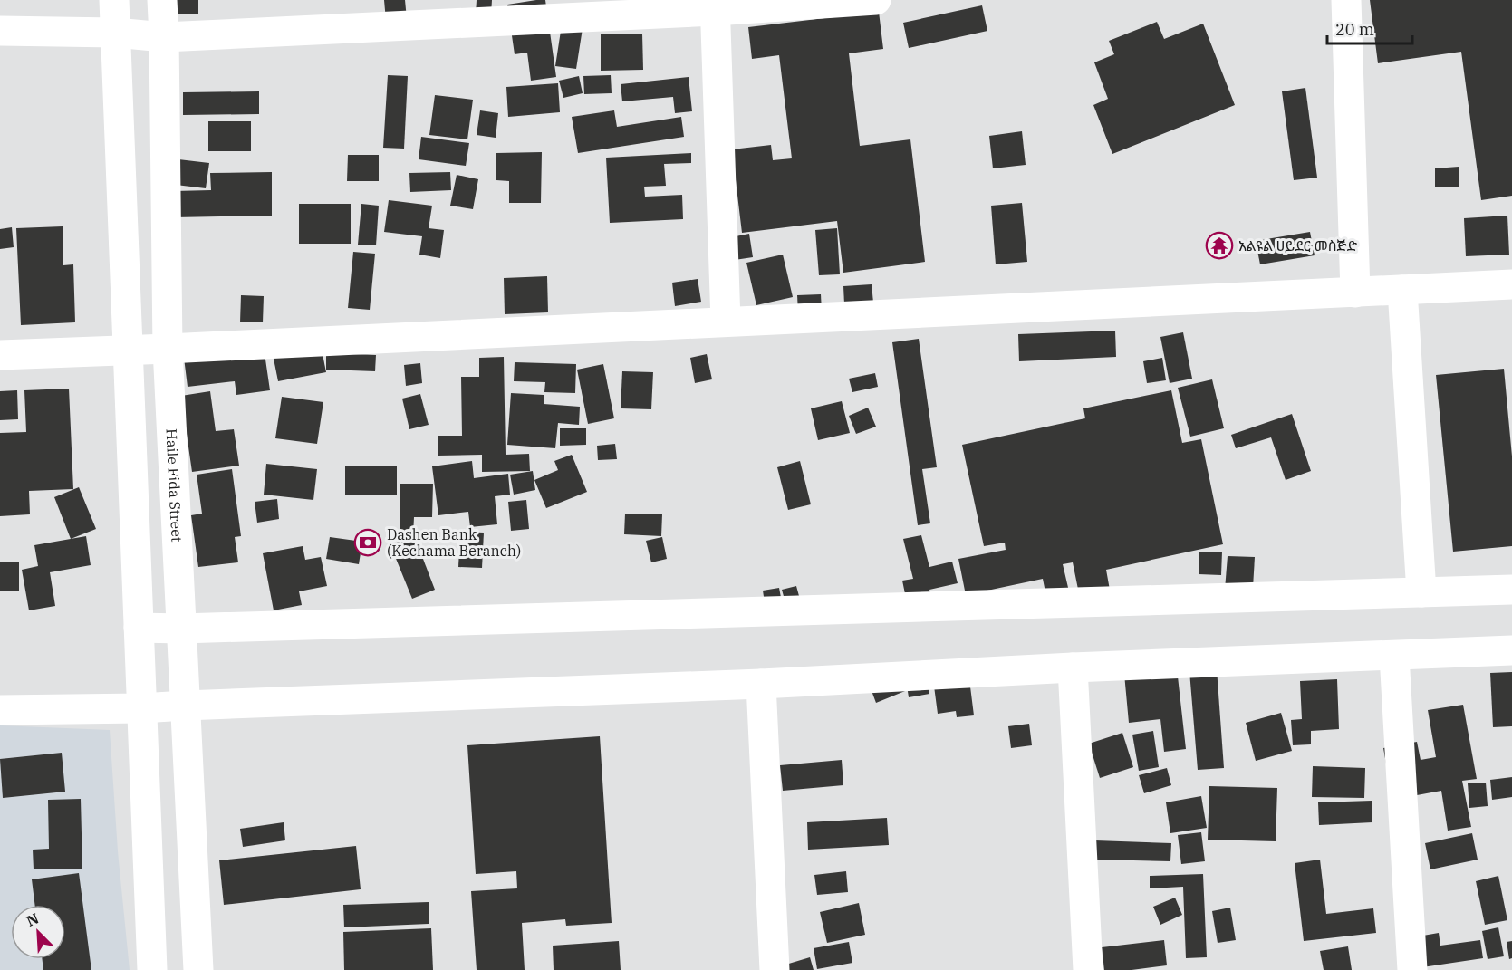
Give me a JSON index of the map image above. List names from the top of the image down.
{
  "streets": {
    "street": ["Haile Fida Street"]
  },
  "places": {
    "temple": ["አልዩል ሀይደር መስጅድ"],
    "bank": ["Dashen Bank (Kechama Beranch)"]
  },
  "scale_bar": "20 m",
  "north": "top left"
}
